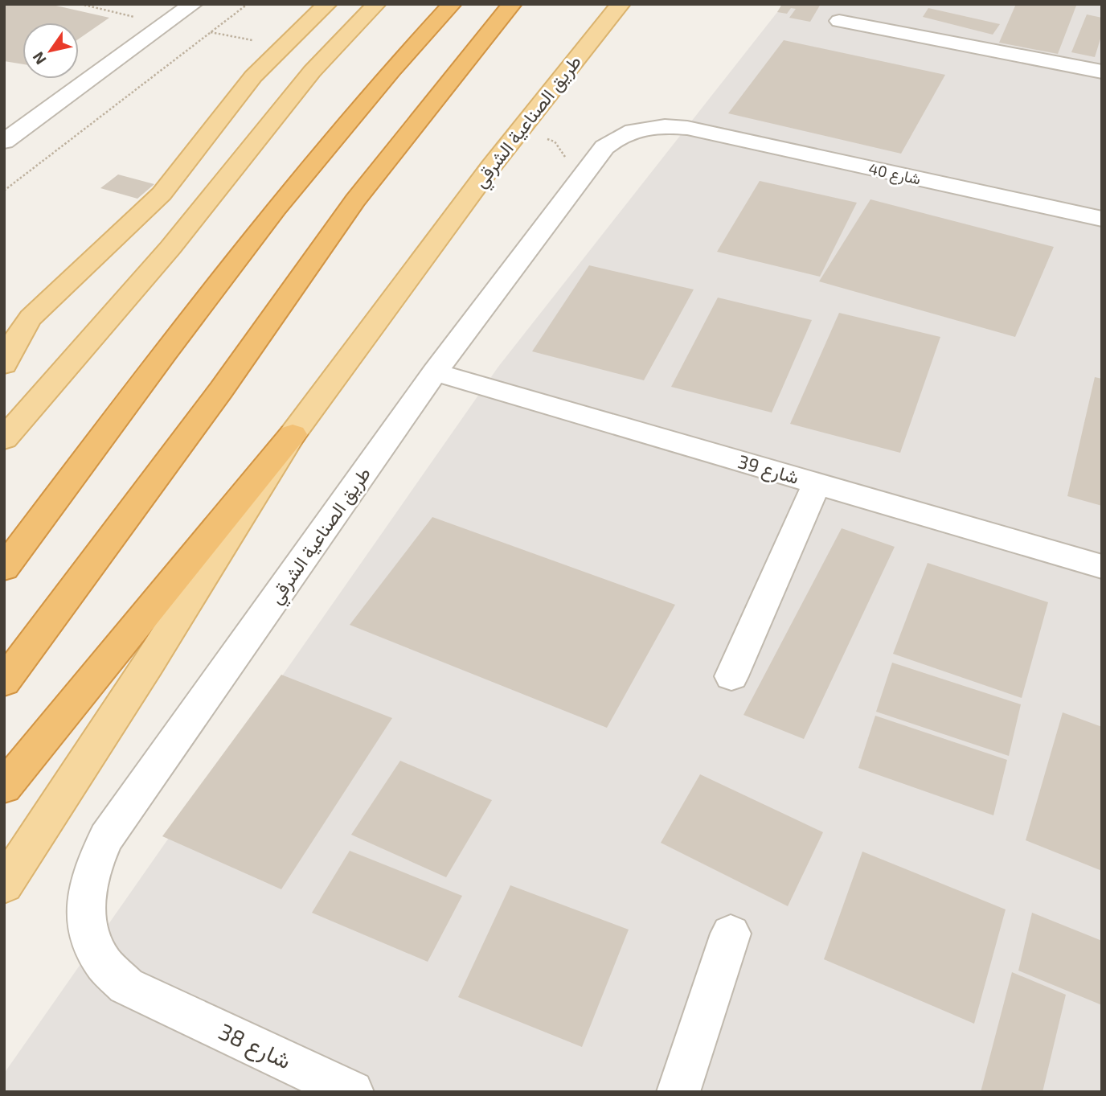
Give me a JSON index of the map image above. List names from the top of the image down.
{
  "streets": {
    "main road": ["طريق الصناعية الشرقي"],
    "street": ["شارع 40", "شارع 39", "شارع 38"]
  },
  "crossings": [
    ["طريق الصناعية الشرقي", "شارع 40"],
    ["طريق الصناعية الشرقي", "شارع 39"],
    ["طريق الصناعية الشرقي", "شارع 38"]
  ],
  "north": "bottom left"
}
